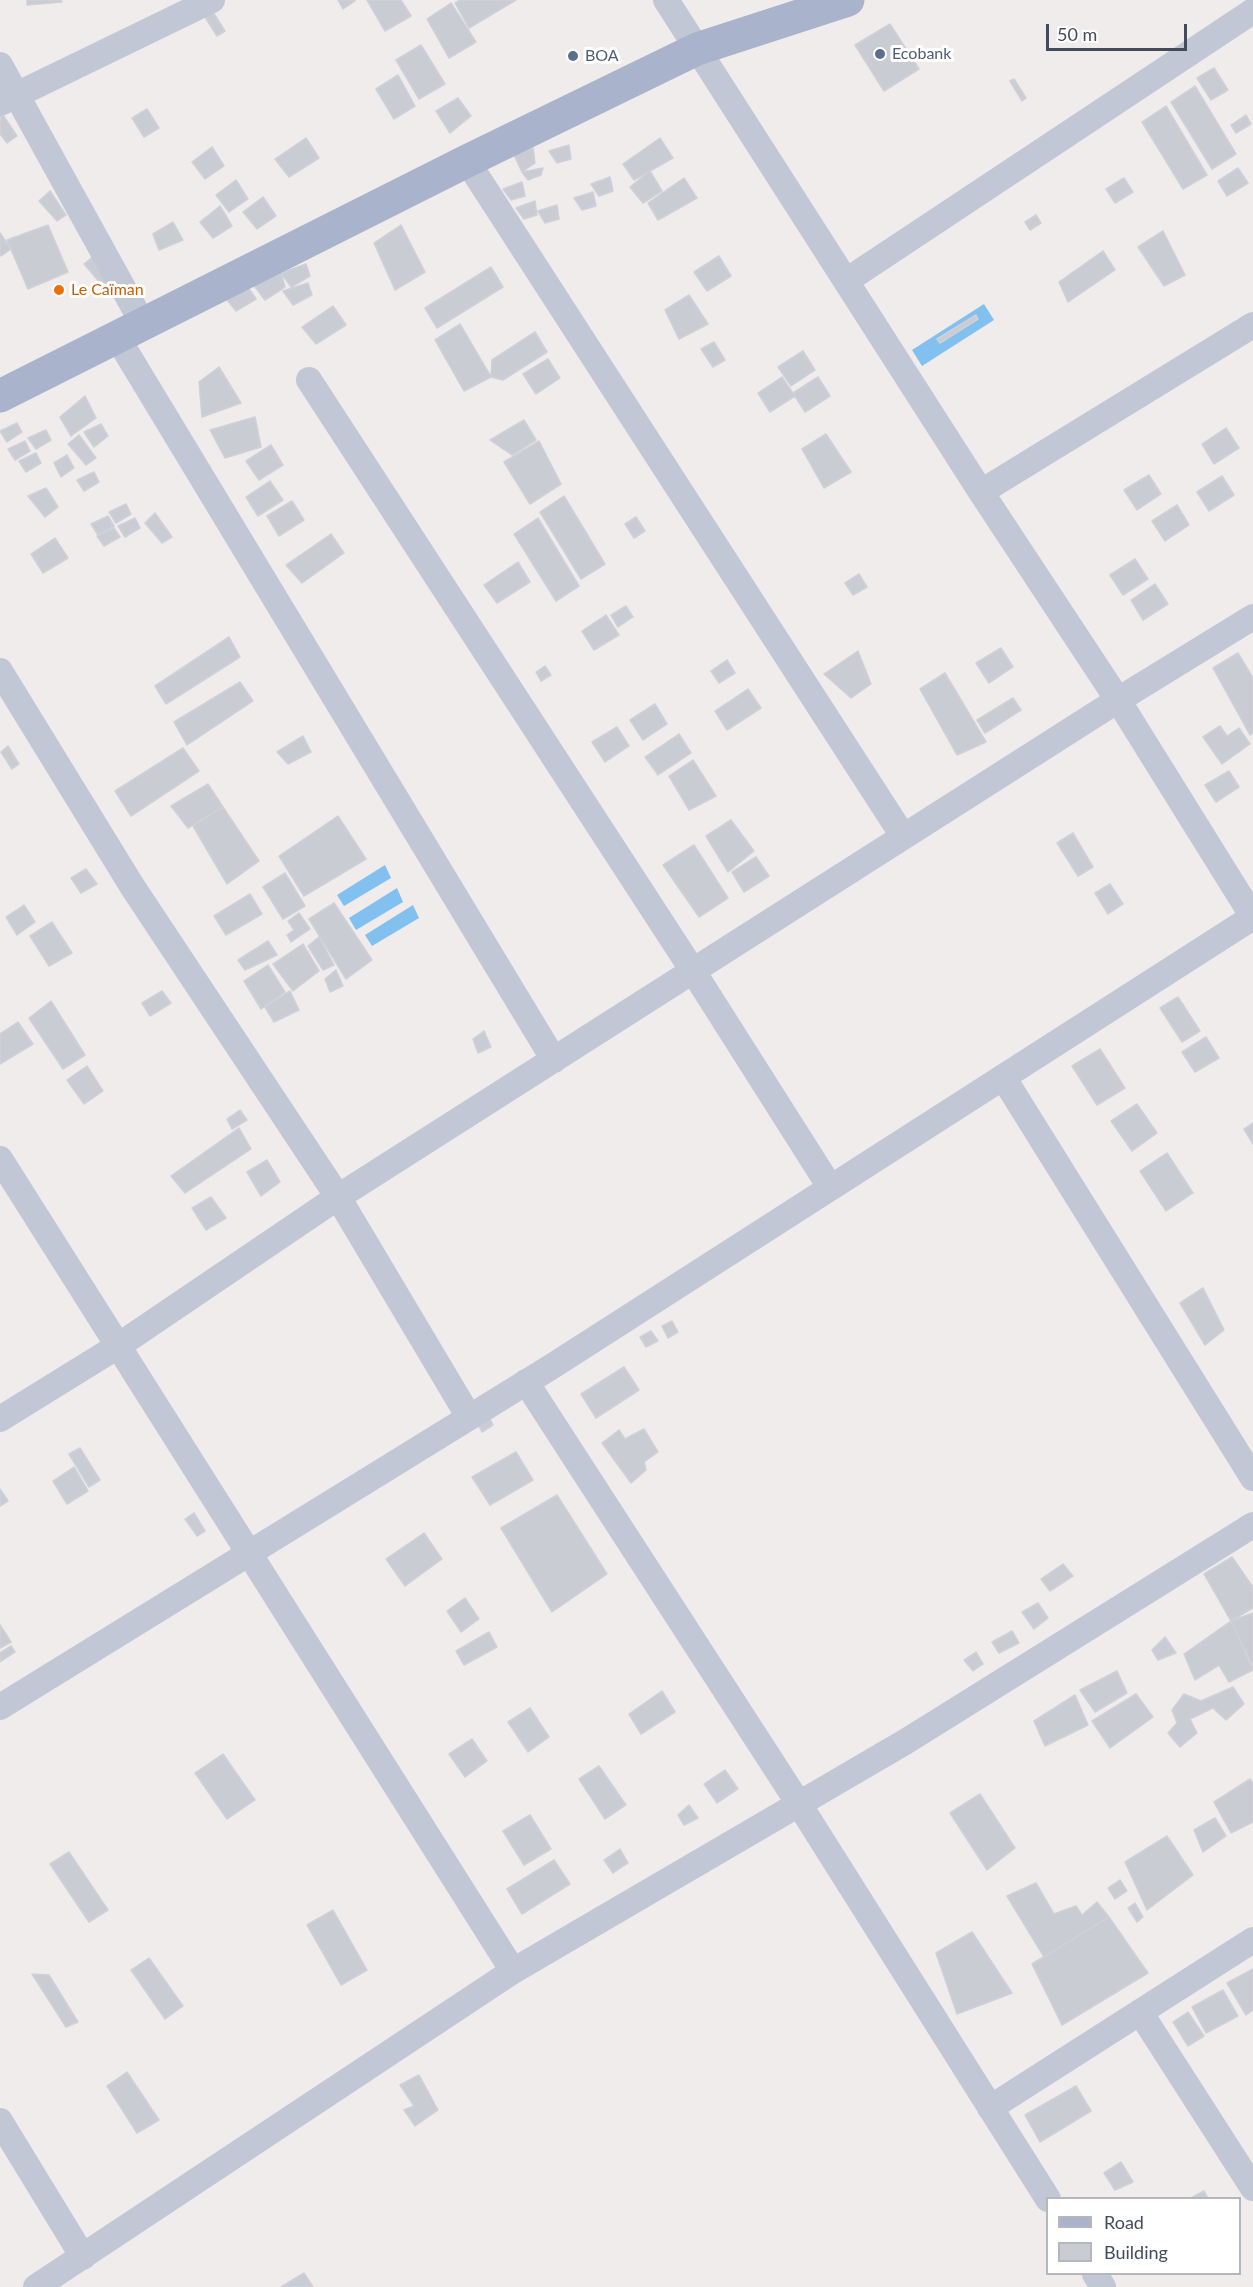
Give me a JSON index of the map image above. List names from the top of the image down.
{
  "places": ["Ecobank", "BOA", "Le Caïman"],
  "legend": ["Road", "Building"],
  "scale_bar": "50 m"
}
